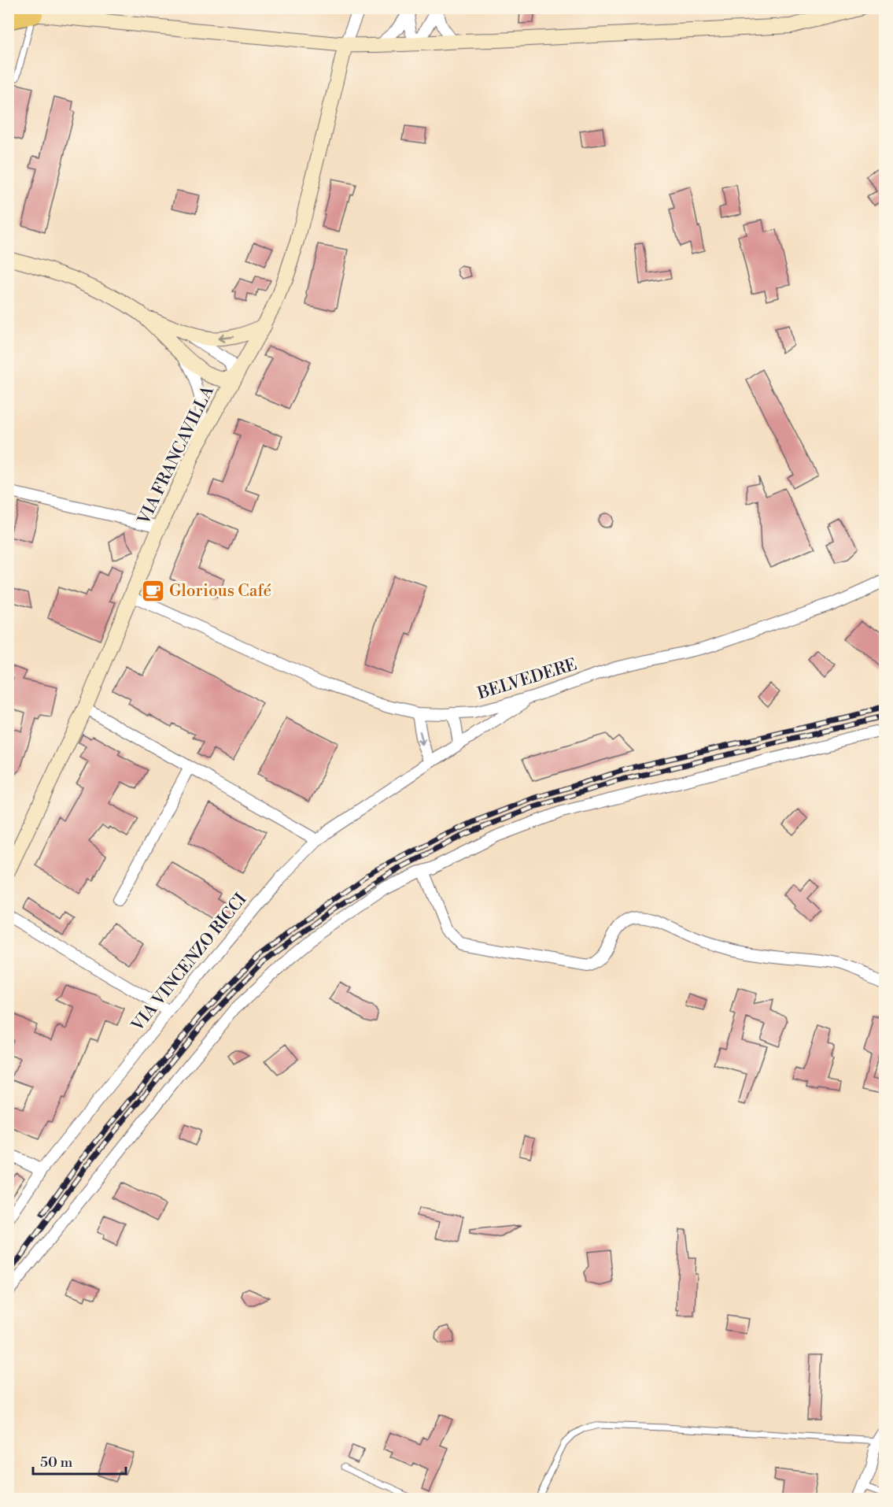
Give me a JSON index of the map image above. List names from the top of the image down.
{
  "streets": {
    "main road": ["VIA FRANCAVILLA"],
    "street": ["BELVEDERE", "VIA VINCENZO RICCI"]
  },
  "crossings": [
    ["VIA FRANCAVILLA", "BELVEDERE"],
    ["BELVEDERE", "VIA VINCENZO RICCI"]
  ],
  "places": {
    "cafe": ["Glorious Café"]
  },
  "scale_bar": "50 m"
}
